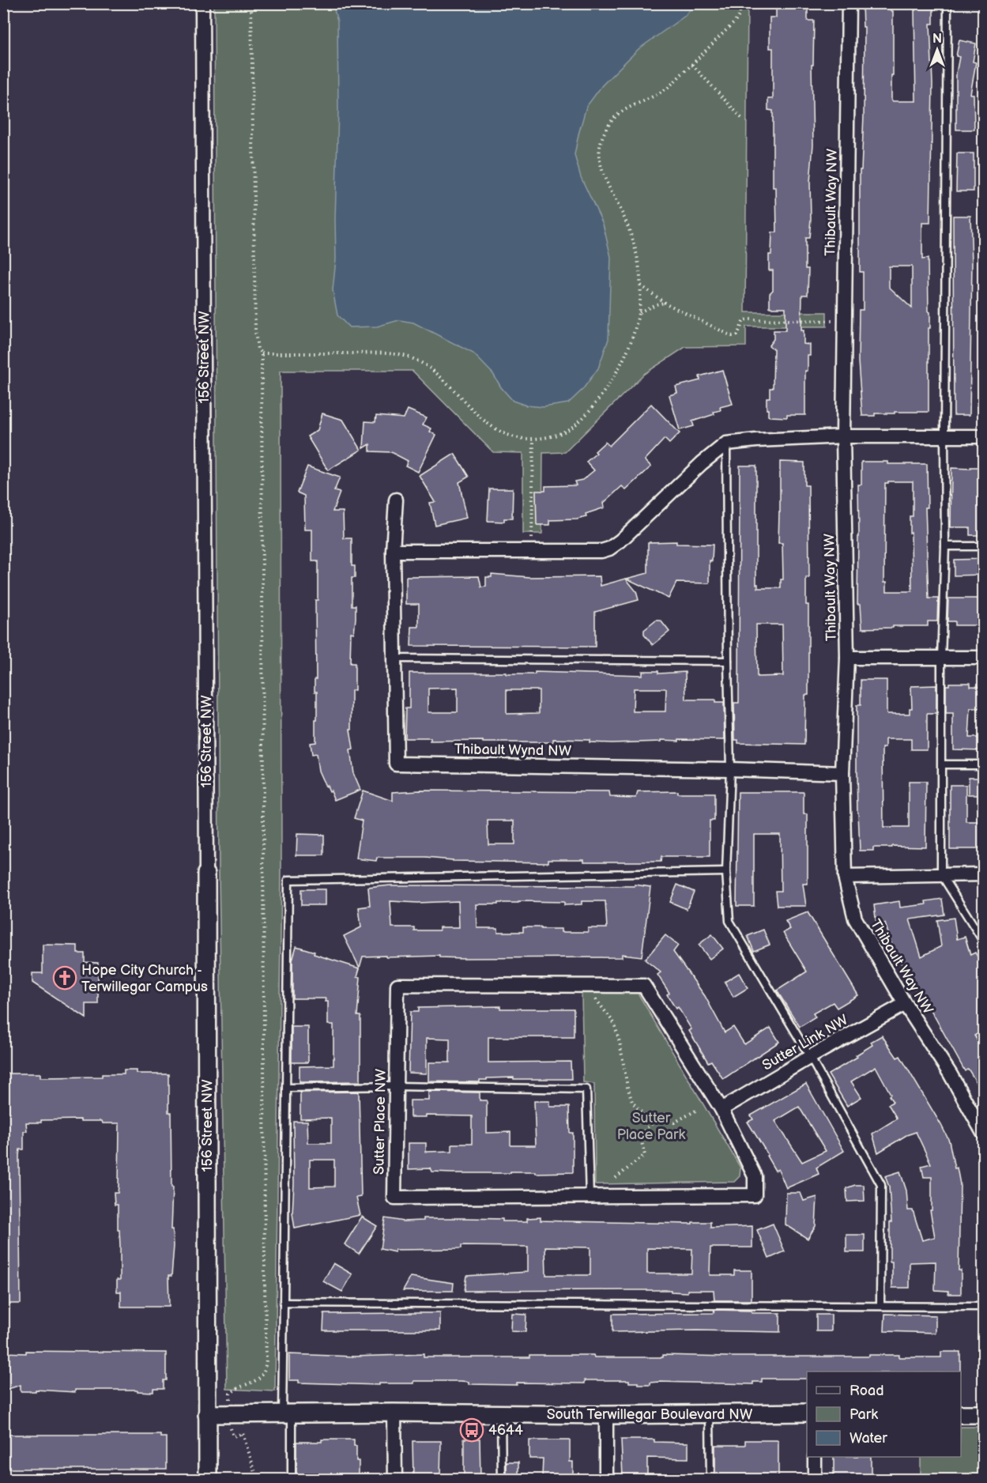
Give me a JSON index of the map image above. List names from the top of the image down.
{
  "streets": {
    "street": [
      "Thibault Way NW",
      "156 Street NW",
      "Thibault Wynd NW",
      "Sutter Link NW",
      "Sutter Place NW",
      "South Terwillegar Boulevard NW"
    ]
  },
  "crossings": [
    ["Thibault Way NW", "Thibault Wynd NW"],
    ["Thibault Way NW", "Sutter Link NW"],
    ["156 Street NW", "South Terwillegar Boulevard NW"],
    ["Sutter Link NW", "Sutter Place NW"]
  ],
  "parks": ["Sutter Place Park"],
  "places": {
    "church": ["Hope City Church - Terwillegar Campus"],
    "bus stop": ["4644"]
  },
  "legend": ["Road", "Park", "Water"],
  "north": "top"
}
